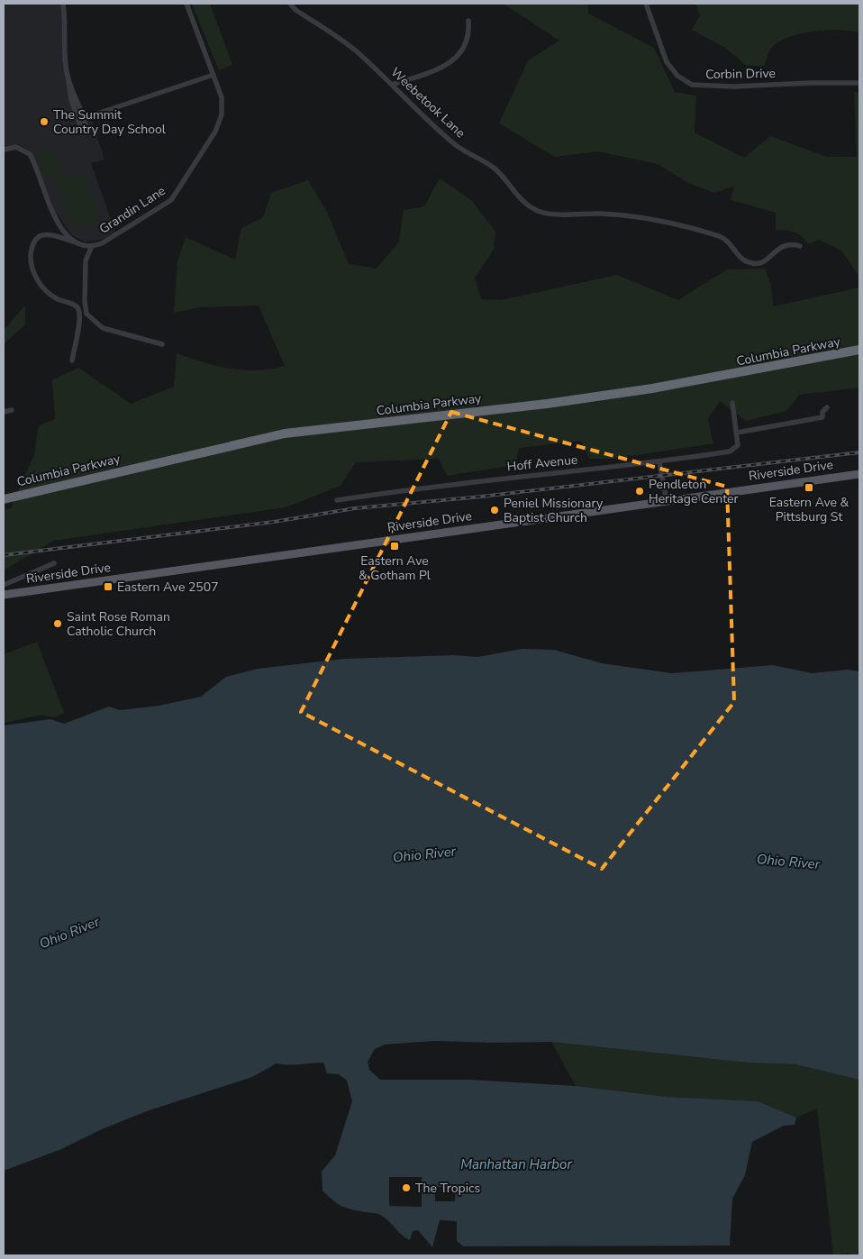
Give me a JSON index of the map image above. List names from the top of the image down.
{
  "streets": {
    "highway": ["Columbia Parkway"],
    "main road": ["Riverside Drive"],
    "street": [
      "Corbin Drive",
      "Weebetook Lane",
      "Grandin Lane",
      "Hoff Avenue"
    ]
  },
  "water": ["Ohio River", "Manhattan Harbor"],
  "places": {
    "other": [
      "The Summit Country Day School",
      "Pendleton Heritage Center",
      "Peniel Missionary Baptist Church",
      "Saint Rose Roman Catholic Church",
      "The Tropics"
    ],
    "transit": ["Eastern Ave & Pittsburg St", "Eastern Ave & Gotham Pl", "Eastern Ave 2507"]
  }
}
